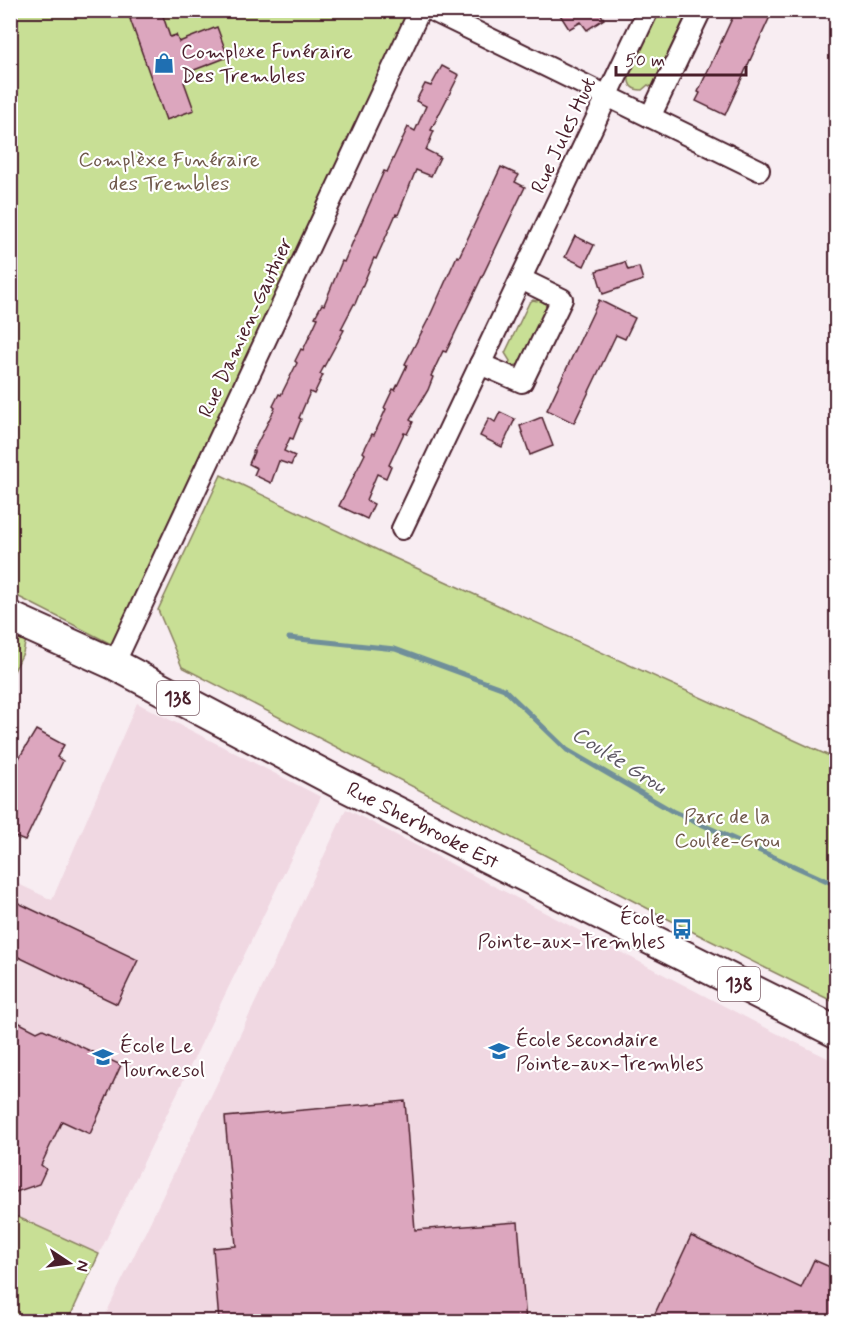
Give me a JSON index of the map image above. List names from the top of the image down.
{
  "streets": {
    "main road": ["138", "Rue Sherbrooke Est"],
    "street": ["Rue Jules Huot", "Rue Damien-Gauthier"]
  },
  "crossings": [
    ["Rue Damien-Gauthier", "Rue Sherbrooke Est"]
  ],
  "water": ["Coulée Grou"],
  "parks": ["Complèxe Funéraire des Trembles", "Parc de la Coulée-Grou"],
  "places": {
    "shop": ["Complexe Funéraire Des Trembles"],
    "bus stop": ["École Pointe-aux-Trembles"],
    "school or university": ["École secondaire Pointe-aux-Trembles", "École Le Tournesol"]
  },
  "scale_bar": "50 m",
  "north": "right"
}
